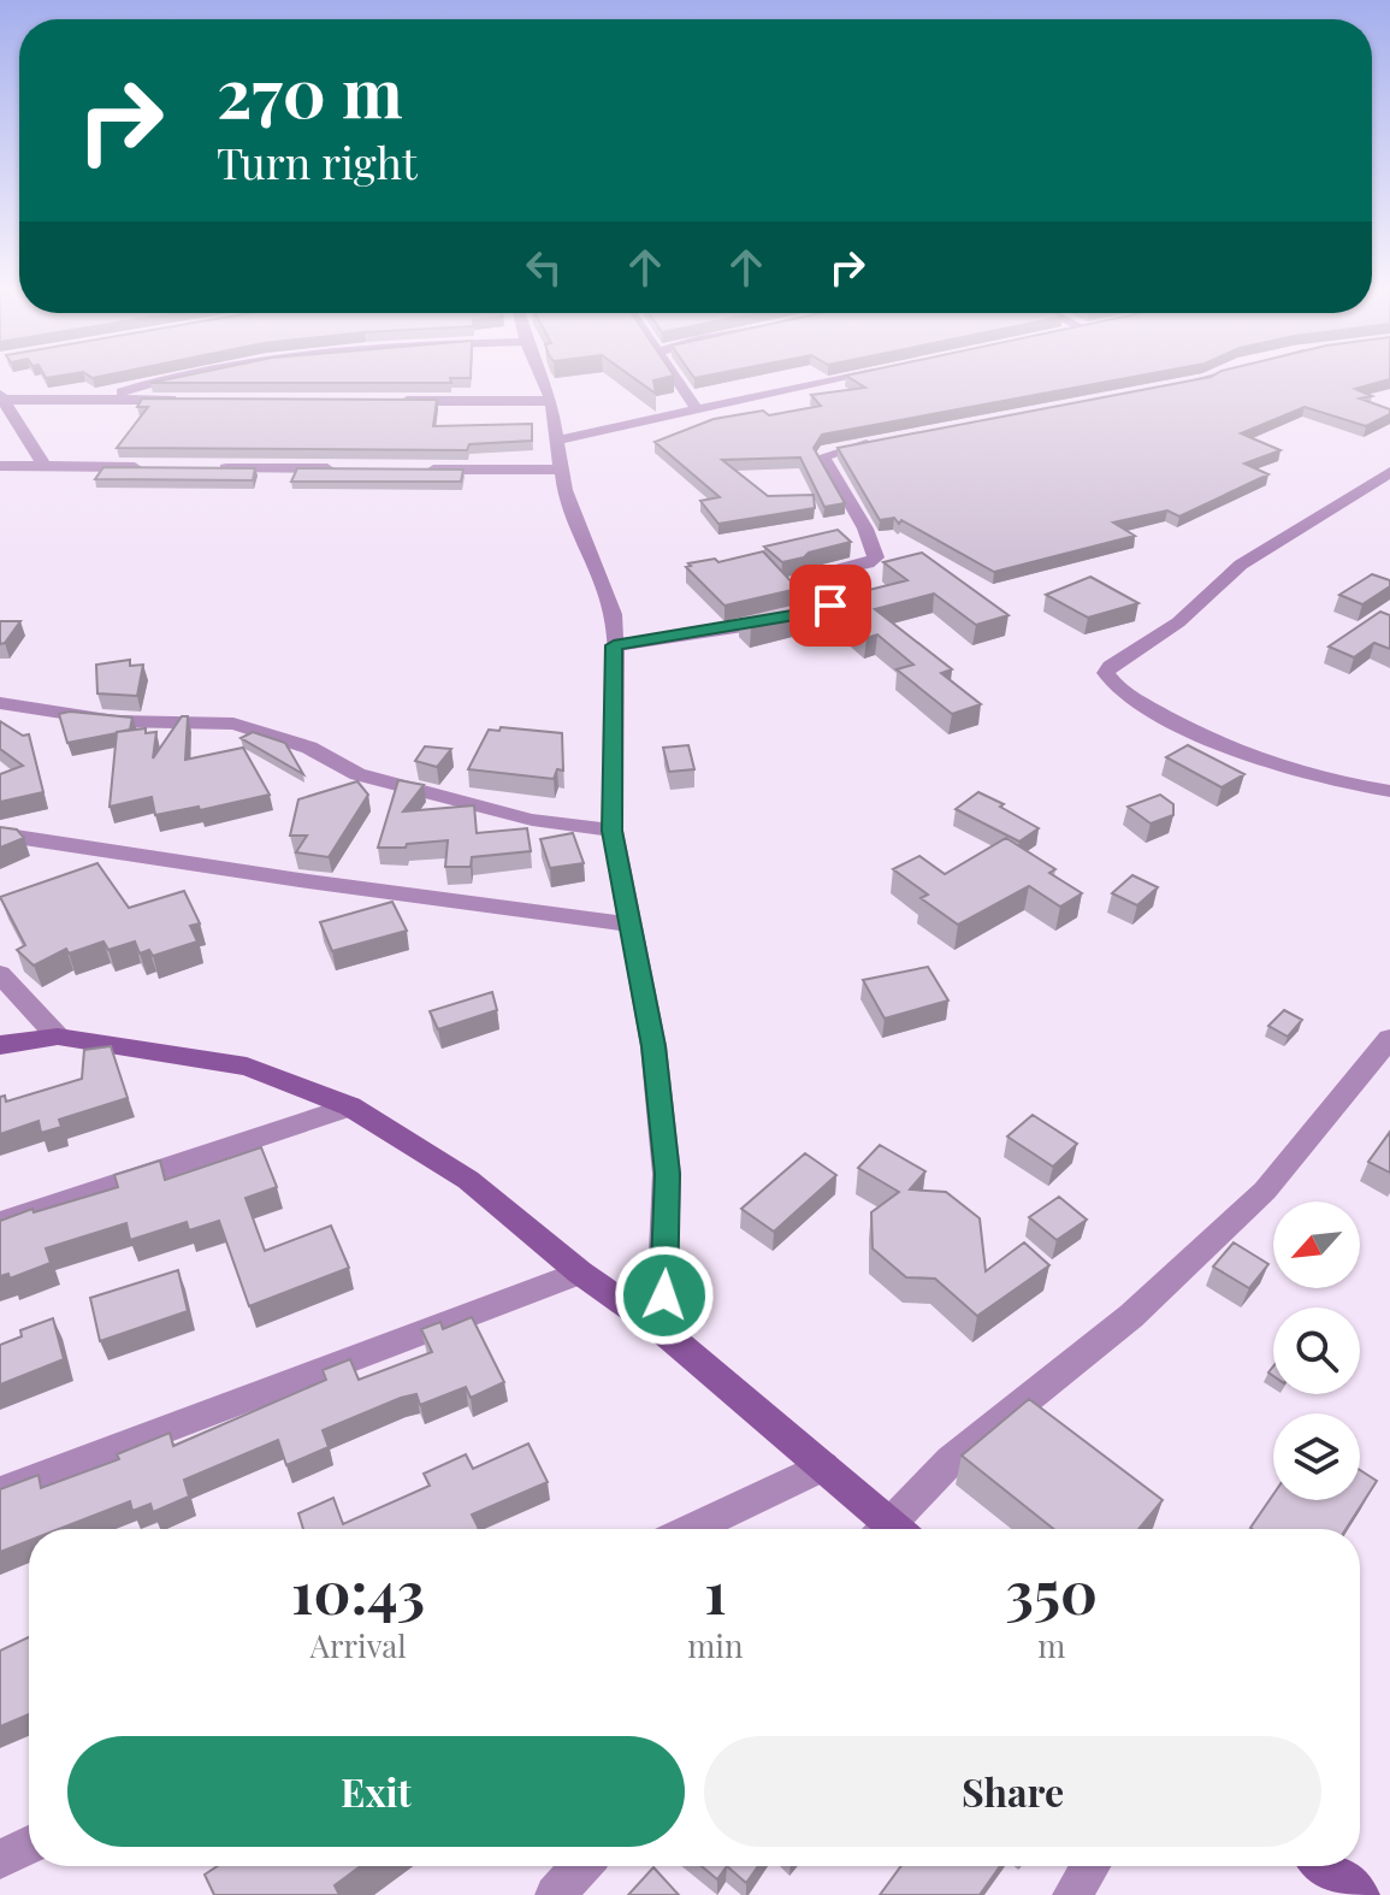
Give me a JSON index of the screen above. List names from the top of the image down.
{
  "north": "bottom left",
  "page": {
    "turn": ["270 m", "Turn right"],
    "eta": [
      "10:43",
      "Arrival",
      "1",
      "min",
      "350",
      "m"
    ],
    "buttons": ["Exit", "Share"]
  }
}
